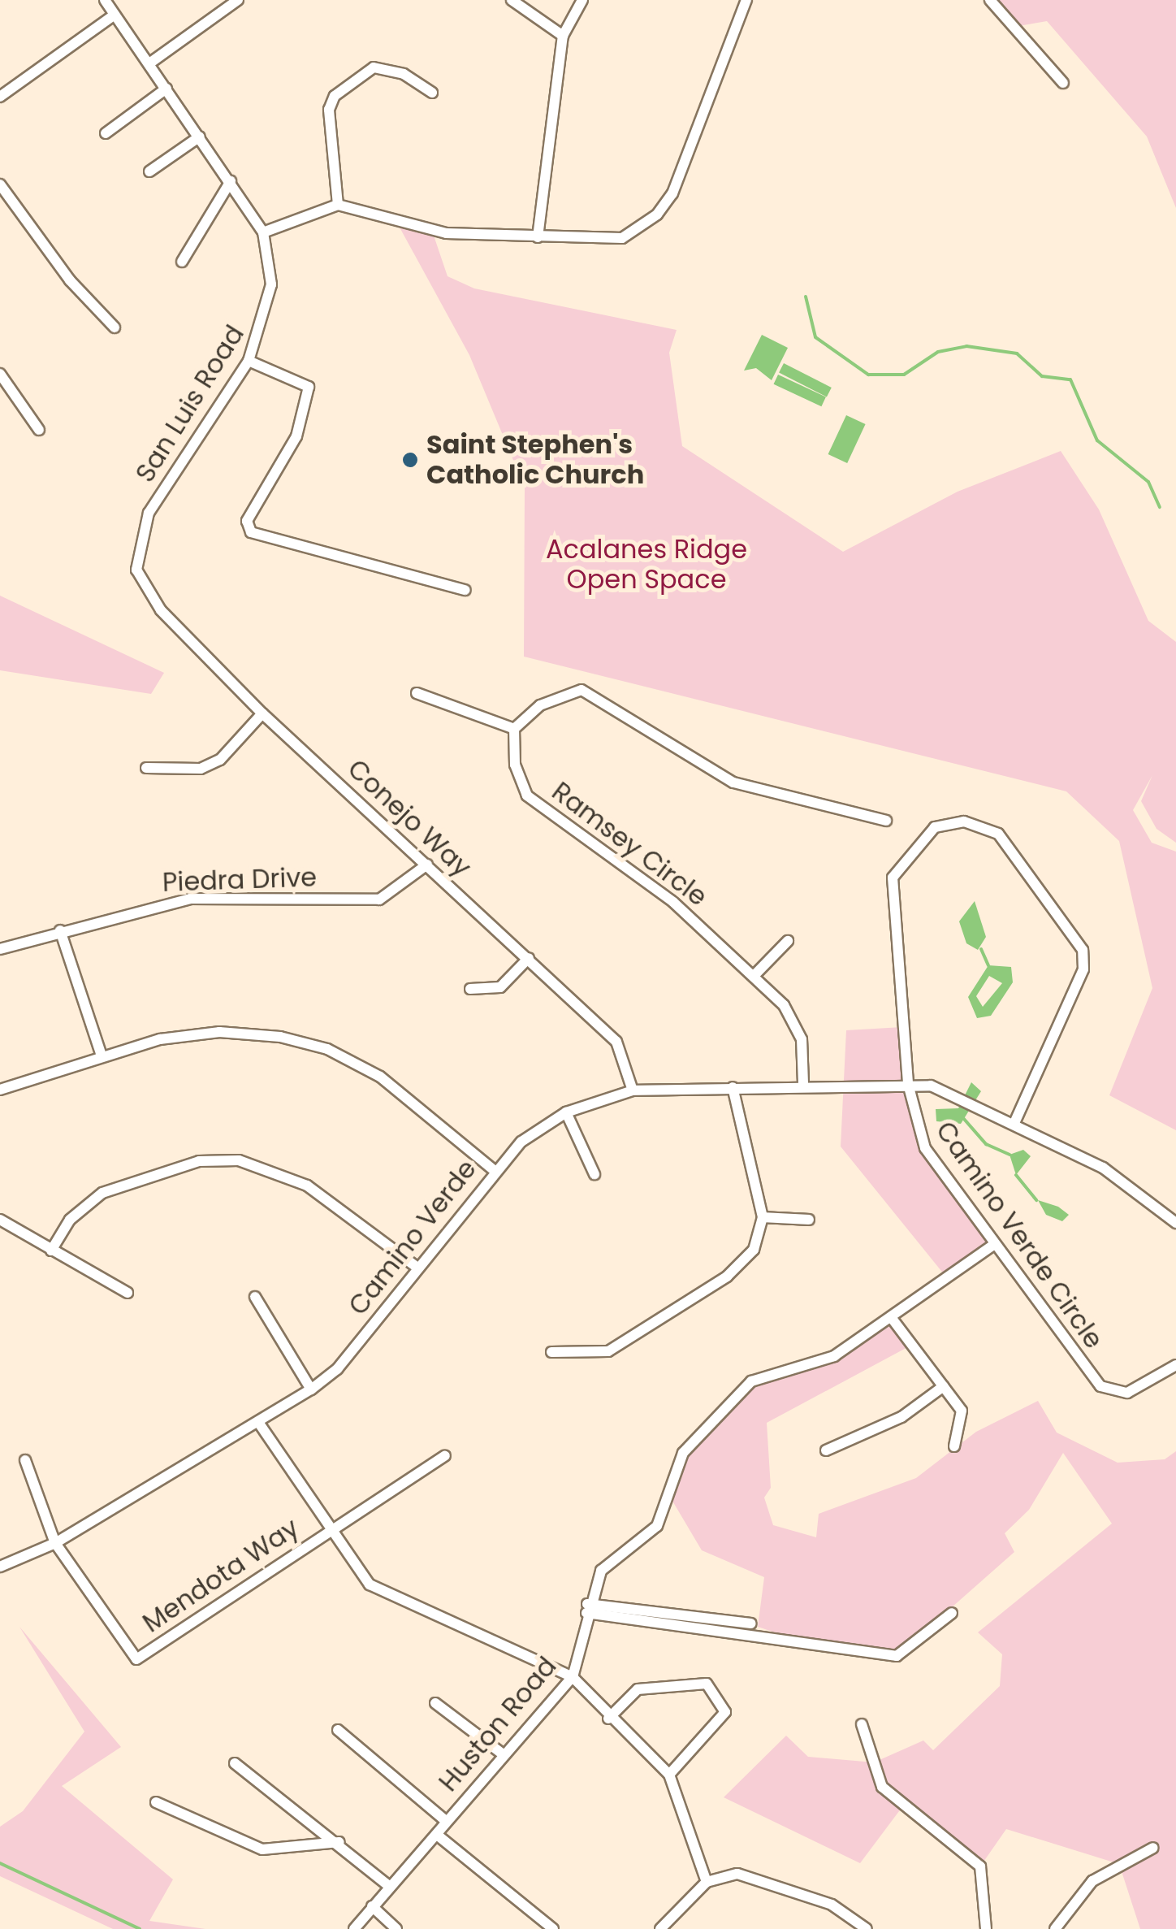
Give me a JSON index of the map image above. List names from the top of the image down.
{
  "streets": {
    "street": [
      "San Luis Road",
      "Conejo Way",
      "Ramsey Circle",
      "Piedra Drive",
      "Camino Verde Circle",
      "Camino Verde",
      "Mendota Way",
      "Huston Road"
    ]
  },
  "crossings": [
    ["San Luis Road", "Conejo Way"],
    ["Conejo Way", "Piedra Drive"],
    ["Conejo Way", "Camino Verde"],
    ["Ramsey Circle", "Camino Verde"],
    ["Camino Verde Circle", "Camino Verde"],
    ["Camino Verde Circle", "Huston Road"],
    ["Camino Verde", "Mendota Way"]
  ],
  "parks": ["Acalanes Ridge Open Space"],
  "places": ["Saint Stephen's Catholic Church"]
}
